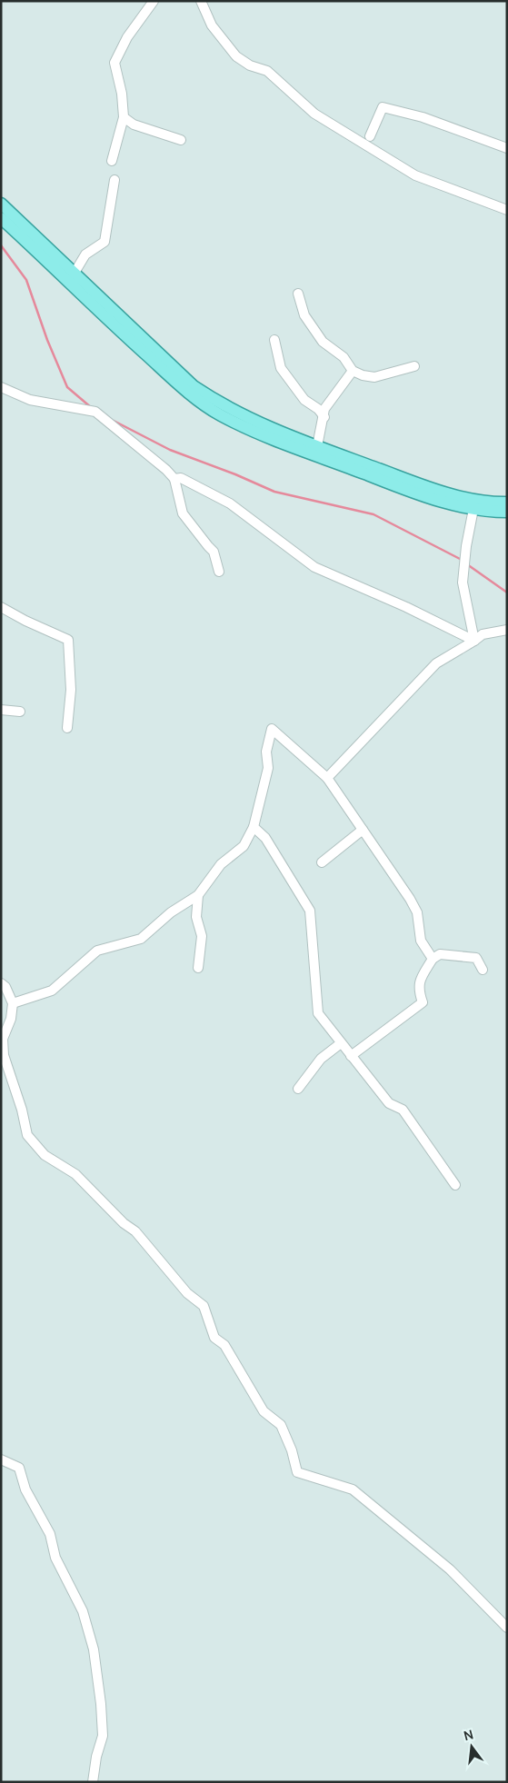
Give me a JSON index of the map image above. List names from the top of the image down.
{
  "north": "top"
}
